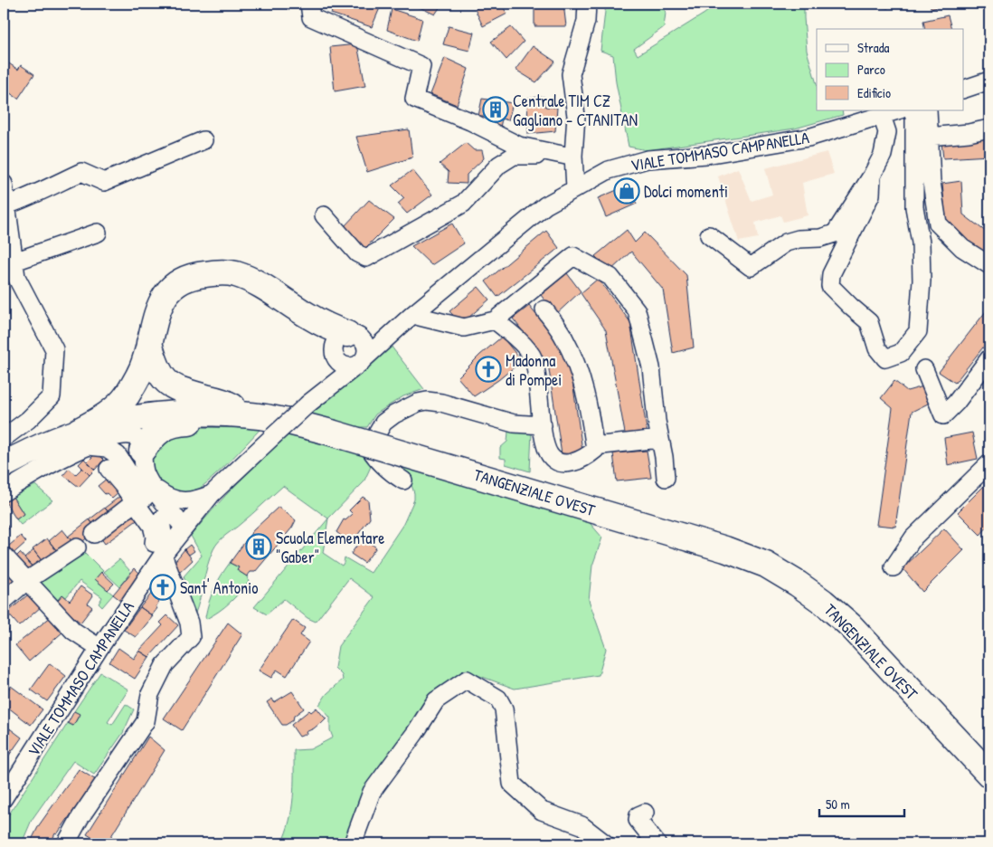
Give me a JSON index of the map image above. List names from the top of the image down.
{
  "streets": {
    "highway": ["TANGENZIALE OVEST"],
    "street": ["VIALE TOMMASO CAMPANELLA"]
  },
  "places": {
    "building": ["Centrale TIM CZ Gagliano - CTANITAN", "Scuola Elementare \"Gaber\""],
    "shop": ["Dolci momenti"],
    "church": ["Madonna di Pompei", "Sant' Antonio"]
  },
  "legend": ["Strada", "Parco", "Edificio"],
  "scale_bar": "50 m"
}
